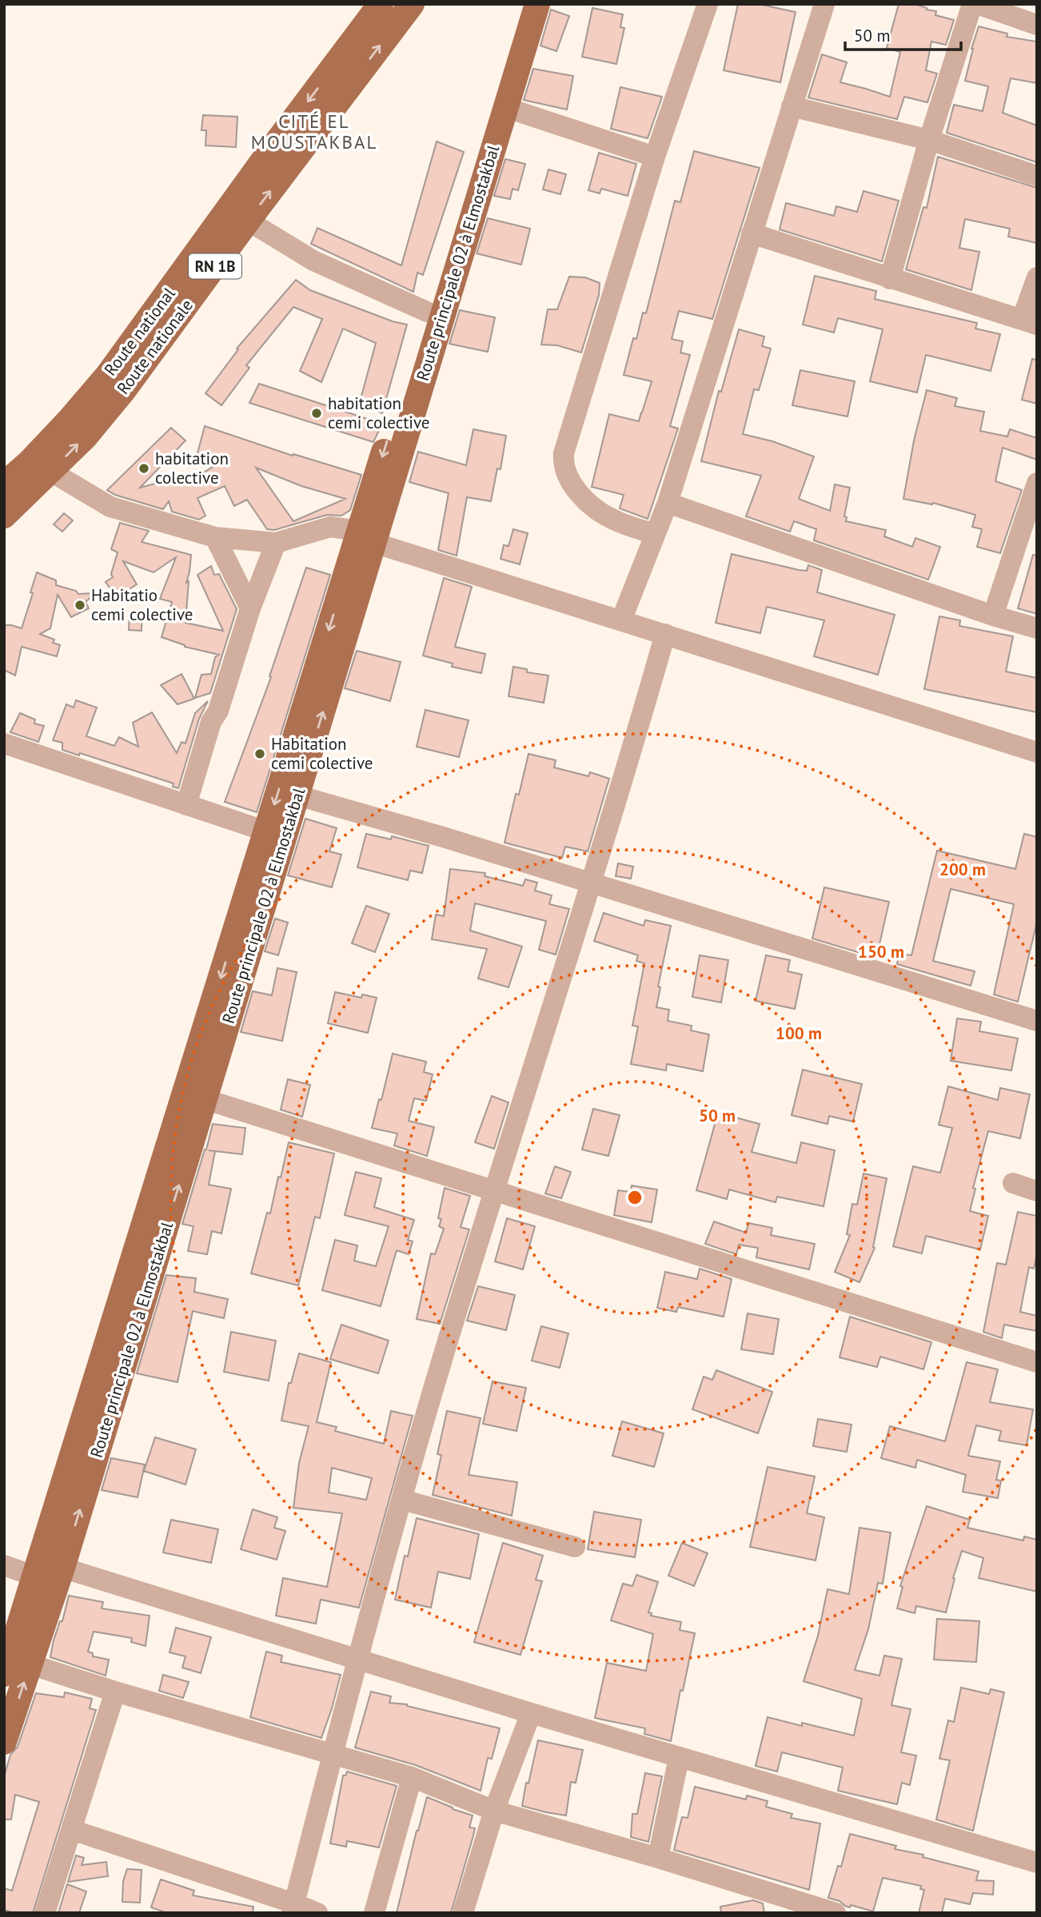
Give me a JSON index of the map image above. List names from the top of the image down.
{
  "streets": {
    "main road": [
      "Route principale 02 à Elmostakbal",
      "RN 1B",
      "Route national",
      "Route nationale"
    ]
  },
  "one_way": ["Route national", "Route nationale"],
  "districts": ["CITÉ EL MOUSTAKBAL"],
  "places": [
    "habitation cemi colective",
    "habitation colective",
    "Habitatio cemi colective",
    "Habitation cemi colective"
  ],
  "scale_bar": "50 m",
  "rings": [
    "200 m",
    "150 m",
    "100 m",
    "50 m"
  ]
}
